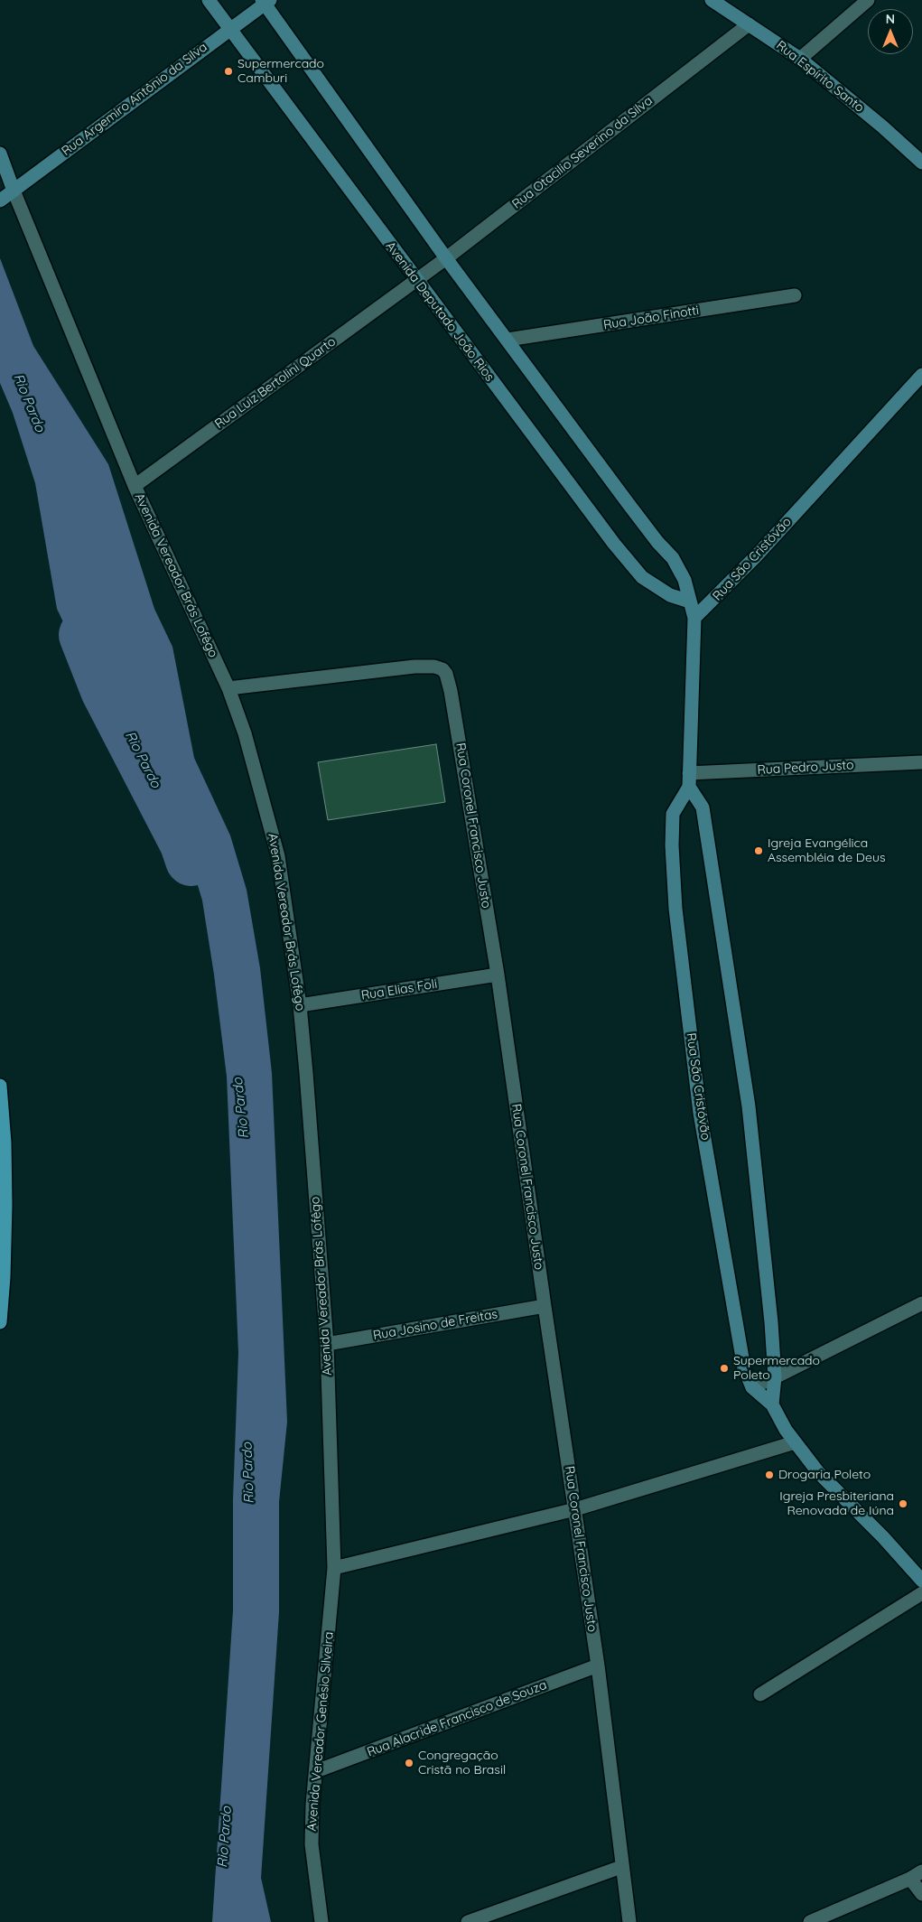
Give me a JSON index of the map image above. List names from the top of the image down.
{
  "streets": {
    "main road": [
      "Rua Espírito Santo",
      "Rua Argemiro Antônio da Silva",
      "Avenida Deputado João Rios",
      "Rua São Cristóvão"
    ],
    "street": [
      "Rua Otacilio Severino da Silva",
      "Rua João Finotti",
      "Rua Luiz Bertolini Quarto",
      "Avenida Vereador Brás Lofêgo",
      "Rua Pedro Justo",
      "Rua Coronel Francisco Justo",
      "Rua Elias Foli",
      "Rua Josino de Freitas",
      "Rua Alacride Francisco de Souza",
      "Avenida Vereador Genésio Silveira"
    ]
  },
  "crossings": [
    ["Rua Espírito Santo", "Rua Otacilio Severino da Silva"],
    ["Rua Argemiro Antônio da Silva", "Avenida Deputado João Rios"],
    ["Rua Argemiro Antônio da Silva", "Avenida Vereador Brás Lofêgo"],
    ["Rua Otacilio Severino da Silva", "Avenida Deputado João Rios"],
    ["Rua Otacilio Severino da Silva", "Rua Luiz Bertolini Quarto"],
    ["Avenida Deputado João Rios", "Rua Luiz Bertolini Quarto"],
    ["Rua Luiz Bertolini Quarto", "Avenida Vereador Brás Lofêgo"],
    ["Avenida Vereador Brás Lofêgo", "Rua Coronel Francisco Justo"],
    ["Avenida Vereador Brás Lofêgo", "Rua Elias Foli"],
    ["Avenida Vereador Brás Lofêgo", "Rua Josino de Freitas"],
    ["Avenida Vereador Brás Lofêgo", "Avenida Vereador Genésio Silveira"],
    ["Rua Coronel Francisco Justo", "Rua Elias Foli"],
    ["Rua Coronel Francisco Justo", "Rua Josino de Freitas"],
    ["Rua Coronel Francisco Justo", "Rua Alacride Francisco de Souza"],
    ["Rua Alacride Francisco de Souza", "Avenida Vereador Genésio Silveira"]
  ],
  "water": ["Rio Pardo"],
  "places": [
    "Supermercado Camburi",
    "Igreja Evangélica Assembléia de Deus",
    "Supermercado Poleto",
    "Drogaria Poleto",
    "Igreja Presbiteriana Renovada de Iúna",
    "Congregação Cristã no Brasil"
  ],
  "north": "top"
}
